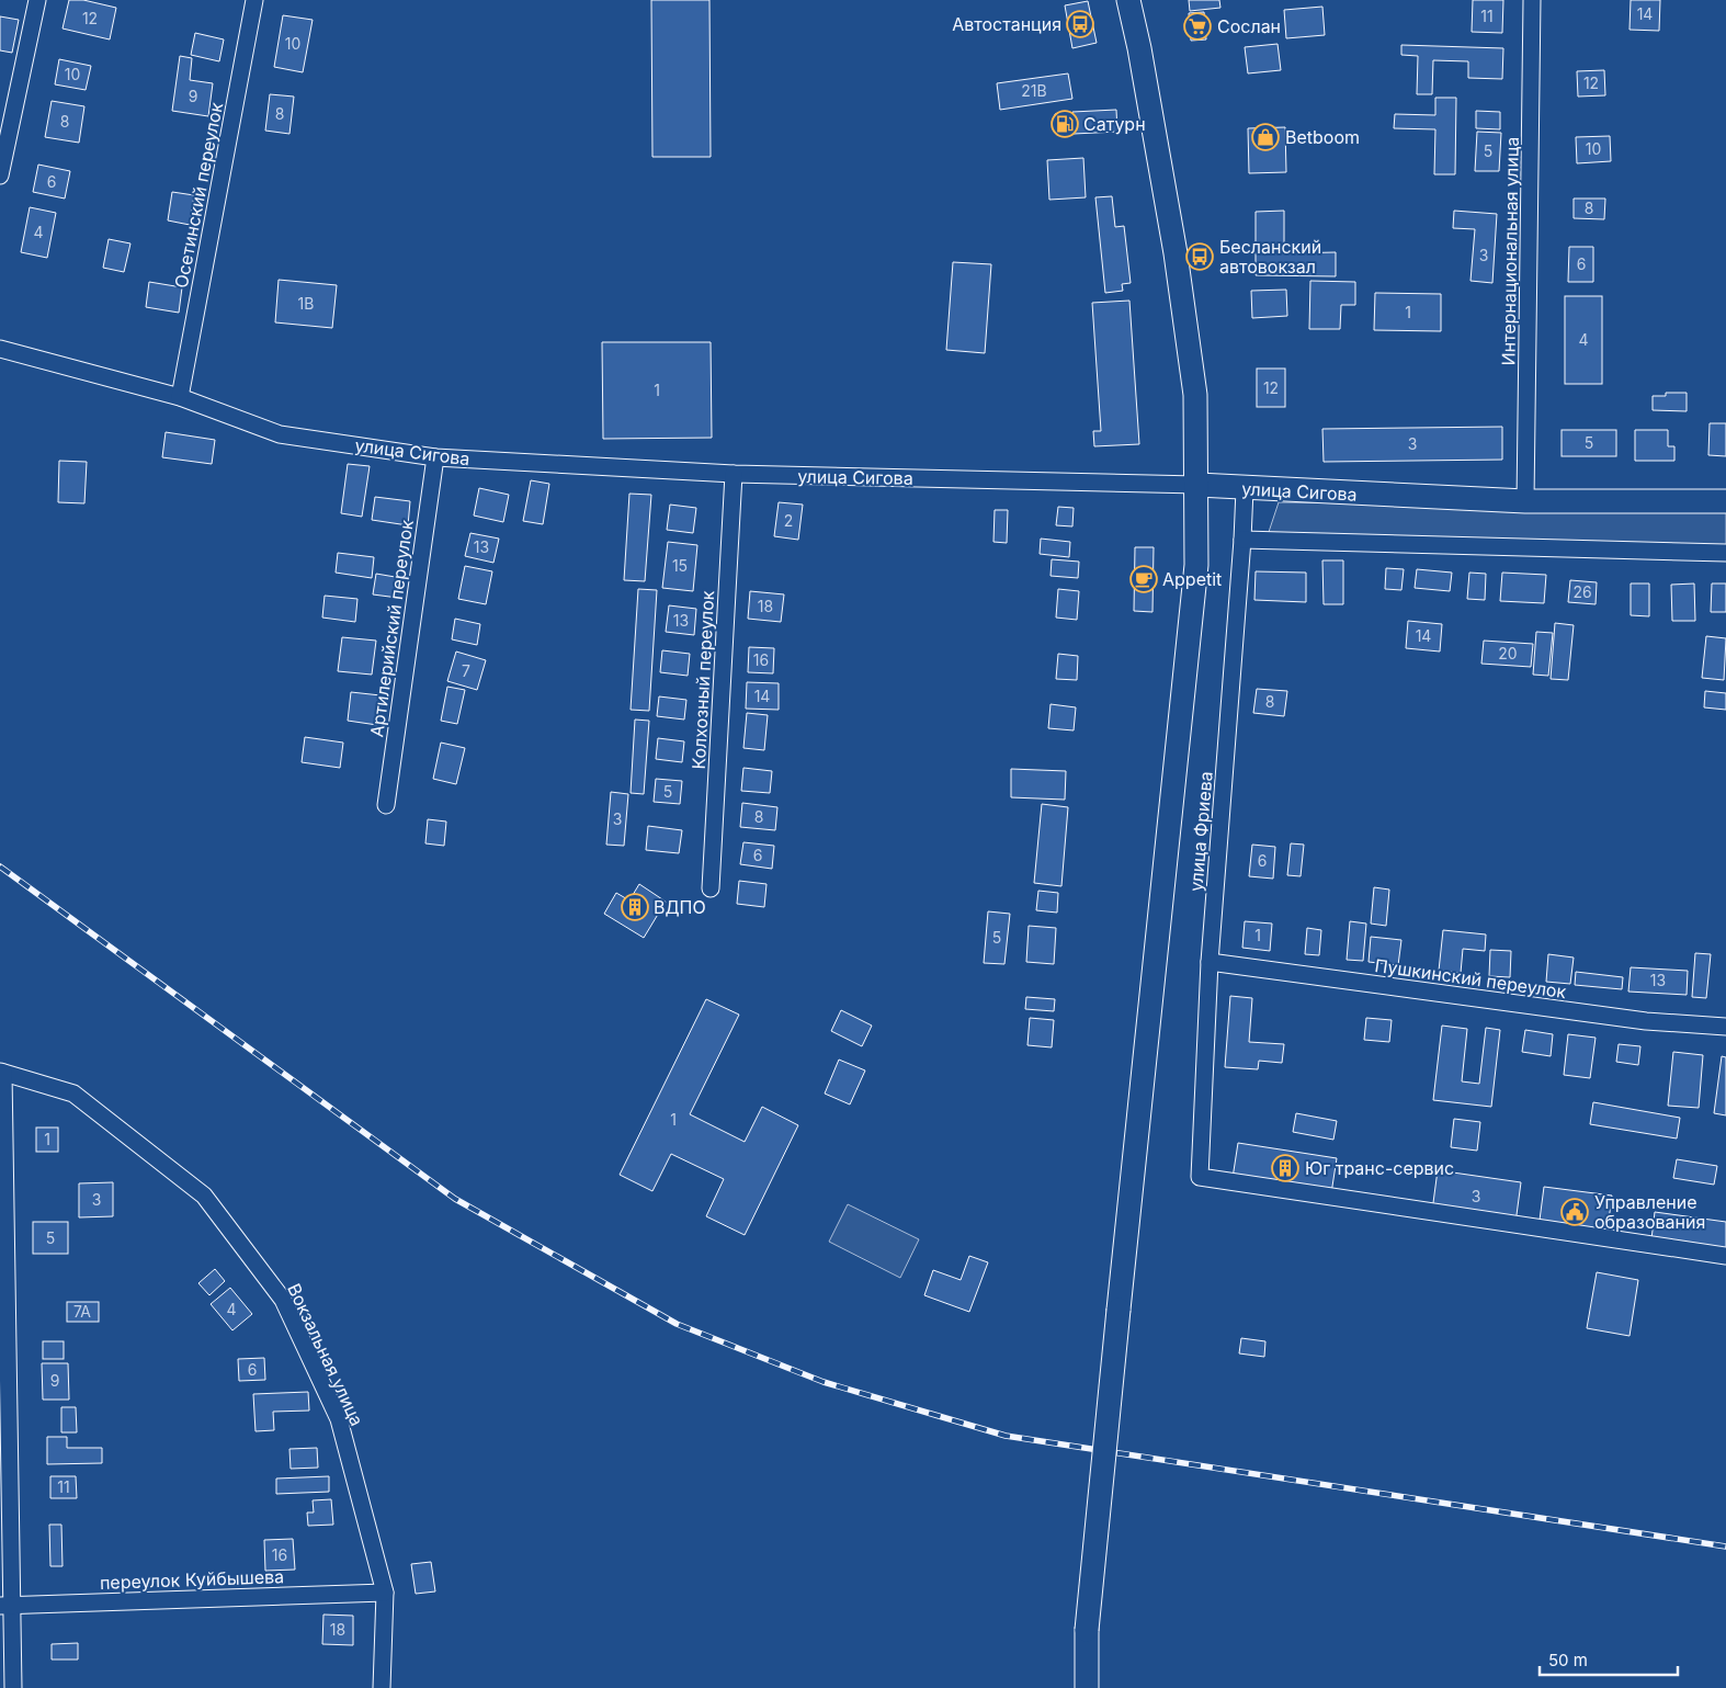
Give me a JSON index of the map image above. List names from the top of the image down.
{
  "streets": {
    "main road": ["улица Сигова"],
    "street": [
      "Осетинский переулок",
      "Интернациональная улица",
      "Артилерийский переулок",
      "Колхозный переулок",
      "улица Фриева",
      "Пушкинский переулок",
      "Вокзальная улица",
      "переулок Куйбышева"
    ]
  },
  "crossings": [
    ["Осетинский переулок", "улица Сигова"],
    ["Интернациональная улица", "улица Сигова"],
    ["улица Сигова", "Артилерийский переулок"],
    ["улица Сигова", "Колхозный переулок"],
    ["улица Сигова", "улица Фриева"],
    ["улица Фриева", "Пушкинский переулок"],
    ["Вокзальная улица", "переулок Куйбышева"]
  ],
  "places": {
    "bus stop": ["Автостанция", "Бесланский автовокзал"],
    "supermarket": ["Сослан"],
    "fuel station": ["Сатурн"],
    "shop": ["Betboom"],
    "cafe": ["Appetit"],
    "building": ["ВДПО", "Юг транс-сервис"],
    "public building": ["Управление образования"]
  },
  "house_numbers": [
    "14",
    "11",
    "12",
    "10",
    "10",
    "12",
    "21В",
    "9",
    "8",
    "8",
    "10",
    "5",
    "6",
    "8",
    "4",
    "3",
    "6",
    "1В",
    "1",
    "4",
    "12",
    "1",
    "5",
    "3",
    "2",
    "13",
    "15",
    "26",
    "18",
    "13",
    "14",
    "20",
    "16",
    "7",
    "14",
    "8",
    "5",
    "8",
    "3",
    "6",
    "6",
    "1",
    "5",
    "13",
    "1",
    "1",
    "3",
    "3",
    "5",
    "4",
    "7А",
    "6",
    "9",
    "11",
    "16",
    "18"
  ],
  "scale_bar": "50 m"
}
